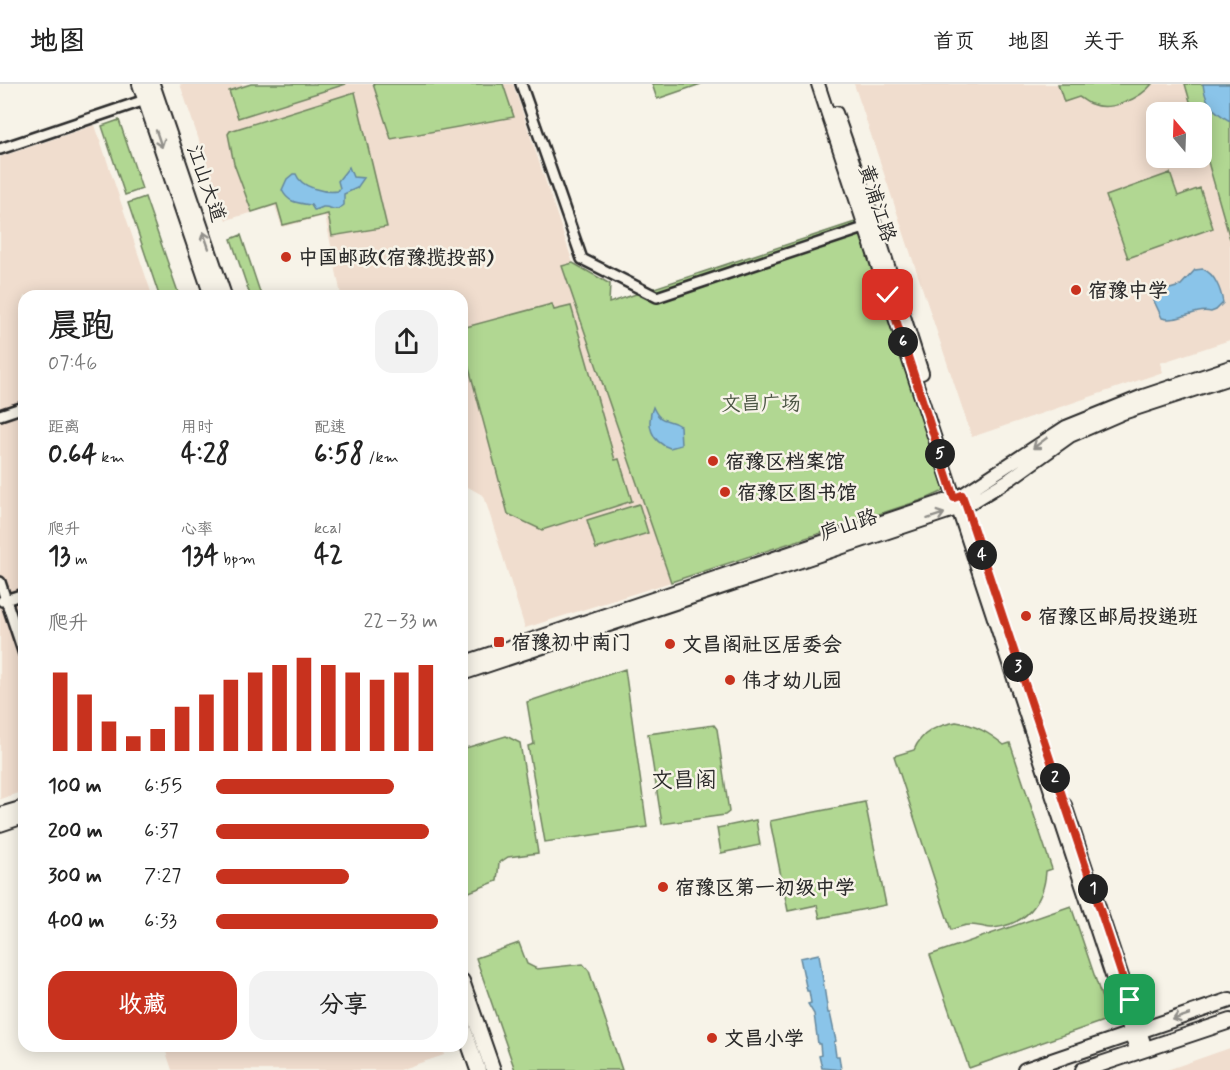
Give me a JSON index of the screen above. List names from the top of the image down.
{
  "streets": {
    "main road": ["江山大道"],
    "street": ["黄浦江路", "庐山路"]
  },
  "crossings": [
    ["黄浦江路", "庐山路"]
  ],
  "districts": ["文昌阁"],
  "parks": ["文昌广场"],
  "places": {
    "other": [
      "中国邮政(宿豫揽投部)",
      "宿豫中学",
      "宿豫区档案馆",
      "宿豫区图书馆",
      "宿豫区邮局投递班",
      "文昌阁社区居委会",
      "伟才幼儿园",
      "宿豫区第一初级中学",
      "文昌小学"
    ],
    "transit": ["宿豫初中南门"]
  },
  "north": "top",
  "page": {
    "header": "地图",
    "nav": [
      "首页",
      "地图",
      "关于",
      "联系"
    ],
    "heading": ["晨跑", "07:46"],
    "pins": [
      "6",
      "5",
      "4",
      "3",
      "2",
      "1"
    ],
    "stats": [
      ["距离", "0.64 km"],
      ["用时", "4:28"],
      ["配速", "6:58 /km"],
      ["爬升", "13 m"],
      ["心率", "134 bpm"],
      ["kcal", "42"]
    ],
    "chart": ["爬升", "22–33 m"],
    "list": [
      {
        "name": "100 m",
        "note": "6:55"
      },
      {
        "name": "200 m",
        "note": "6:37"
      },
      {
        "name": "300 m",
        "note": "7:27"
      },
      {
        "name": "400 m",
        "note": "6:33"
      }
    ],
    "buttons": ["收藏", "分享"]
  }
}
